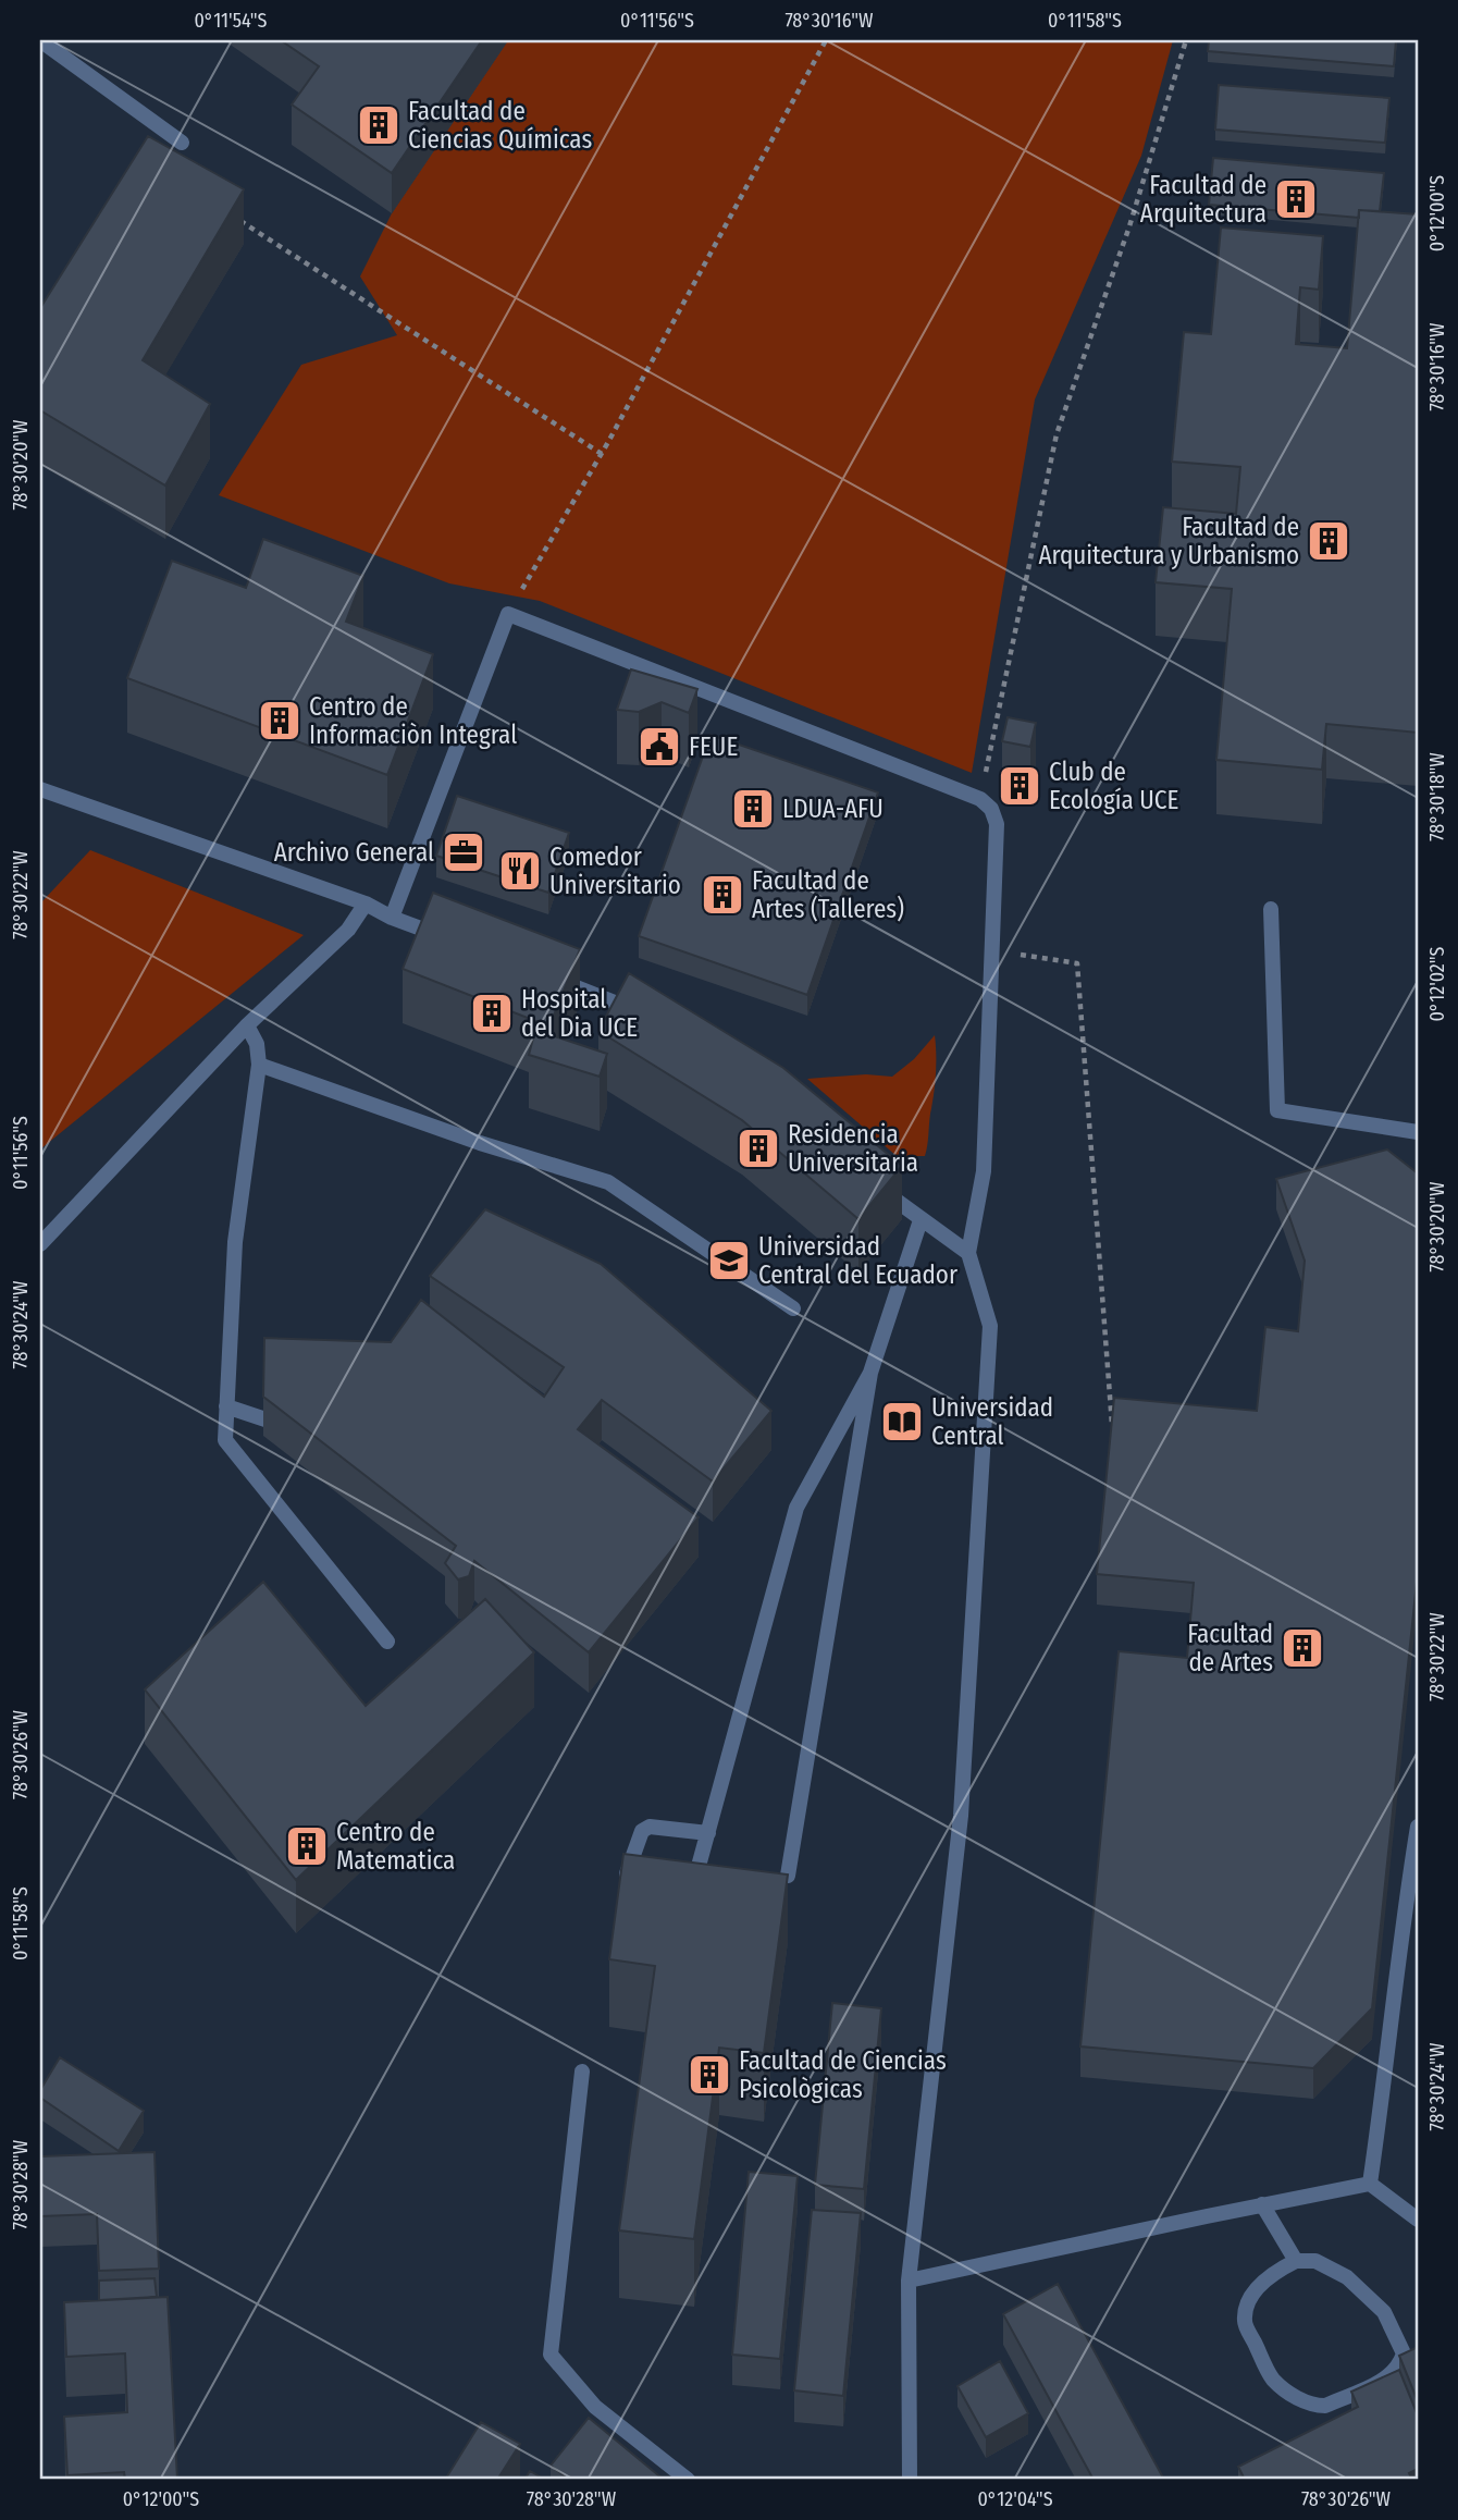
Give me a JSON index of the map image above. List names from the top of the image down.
{
  "places": {
    "building": [
      "Facultad de Ciencias Químicas",
      "Facultad de Arquitectura",
      "Facultad de Arquitectura y Urbanismo",
      "Centro de Informaciòn Integral",
      "Club de Ecología UCE",
      "LDUA-AFU",
      "Facultad de Artes (Talleres)",
      "Hospital del Dia UCE",
      "Residencia Universitaria",
      "Facultad de Artes",
      "Centro de Matematica",
      "Facultad de Ciencias Psicològicas"
    ],
    "public building": ["FEUE"],
    "office": ["Archivo General"],
    "restaurant": ["Comedor Universitario"],
    "school or university": ["Universidad Central del Ecuador"],
    "library": ["Universidad Central"]
  },
  "coordinates": [
    "0°11'54\"S",
    "0°11'56\"S",
    "78°30'16\"W",
    "0°11'58\"S",
    "0°12'00\"S",
    "78°30'20\"W",
    "78°30'18\"W",
    "78°30'22\"W",
    "0°12'02\"S",
    "78°30'24\"W",
    "78°30'26\"W",
    "78°30'28\"W",
    "0°12'04\"S"
  ]
}
